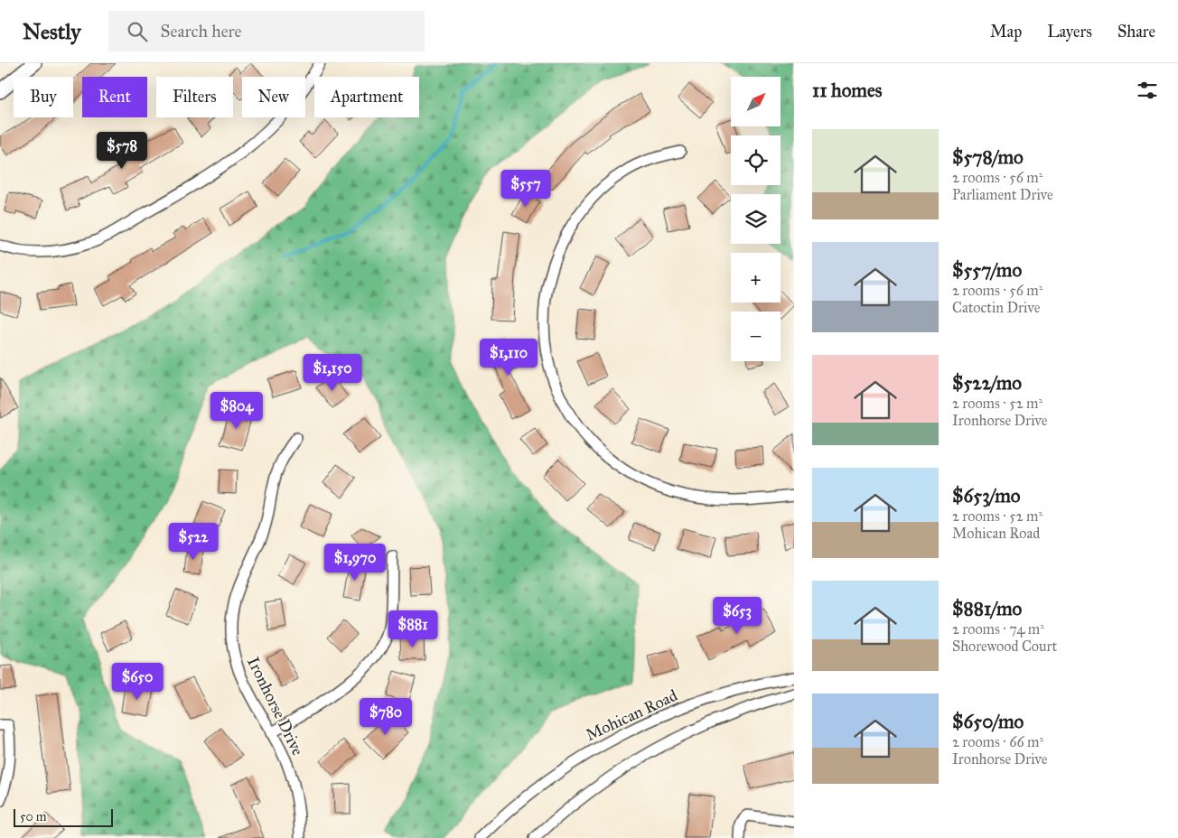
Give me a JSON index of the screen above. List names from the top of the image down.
{
  "streets": {
    "street": ["Ironhorse Drive", "Mohican Road"]
  },
  "scale_bar": "50 m",
  "north": "top right",
  "page": {
    "header": "Nestly",
    "search": "Search here",
    "nav": ["Map", "Layers", "Share"],
    "heading": "11 homes",
    "map_buttons": ["+", "−"],
    "chip": [
      "Buy",
      "Rent",
      "Filters",
      "New",
      "Apartment"
    ],
    "list": [
      {
        "name": "$578/mo",
        "note": "2 rooms · 56 m² · Parliament Drive"
      },
      {
        "name": "$557/mo",
        "note": "2 rooms · 56 m² · Catoctin Drive"
      },
      {
        "name": "$522/mo",
        "note": "2 rooms · 52 m² · Ironhorse Drive"
      },
      {
        "name": "$653/mo",
        "note": "2 rooms · 52 m² · Mohican Road"
      },
      {
        "name": "$881/mo",
        "note": "2 rooms · 74 m² · Shorewood Court"
      },
      {
        "name": "$650/mo",
        "note": "2 rooms · 66 m² · Ironhorse Drive"
      }
    ],
    "price": [
      "$578",
      "$557",
      "$1,110",
      "$1,150",
      "$804",
      "$522",
      "$1,970",
      "$653",
      "$881",
      "$650",
      "$780"
    ],
    "scale": "50 m"
  }
}
